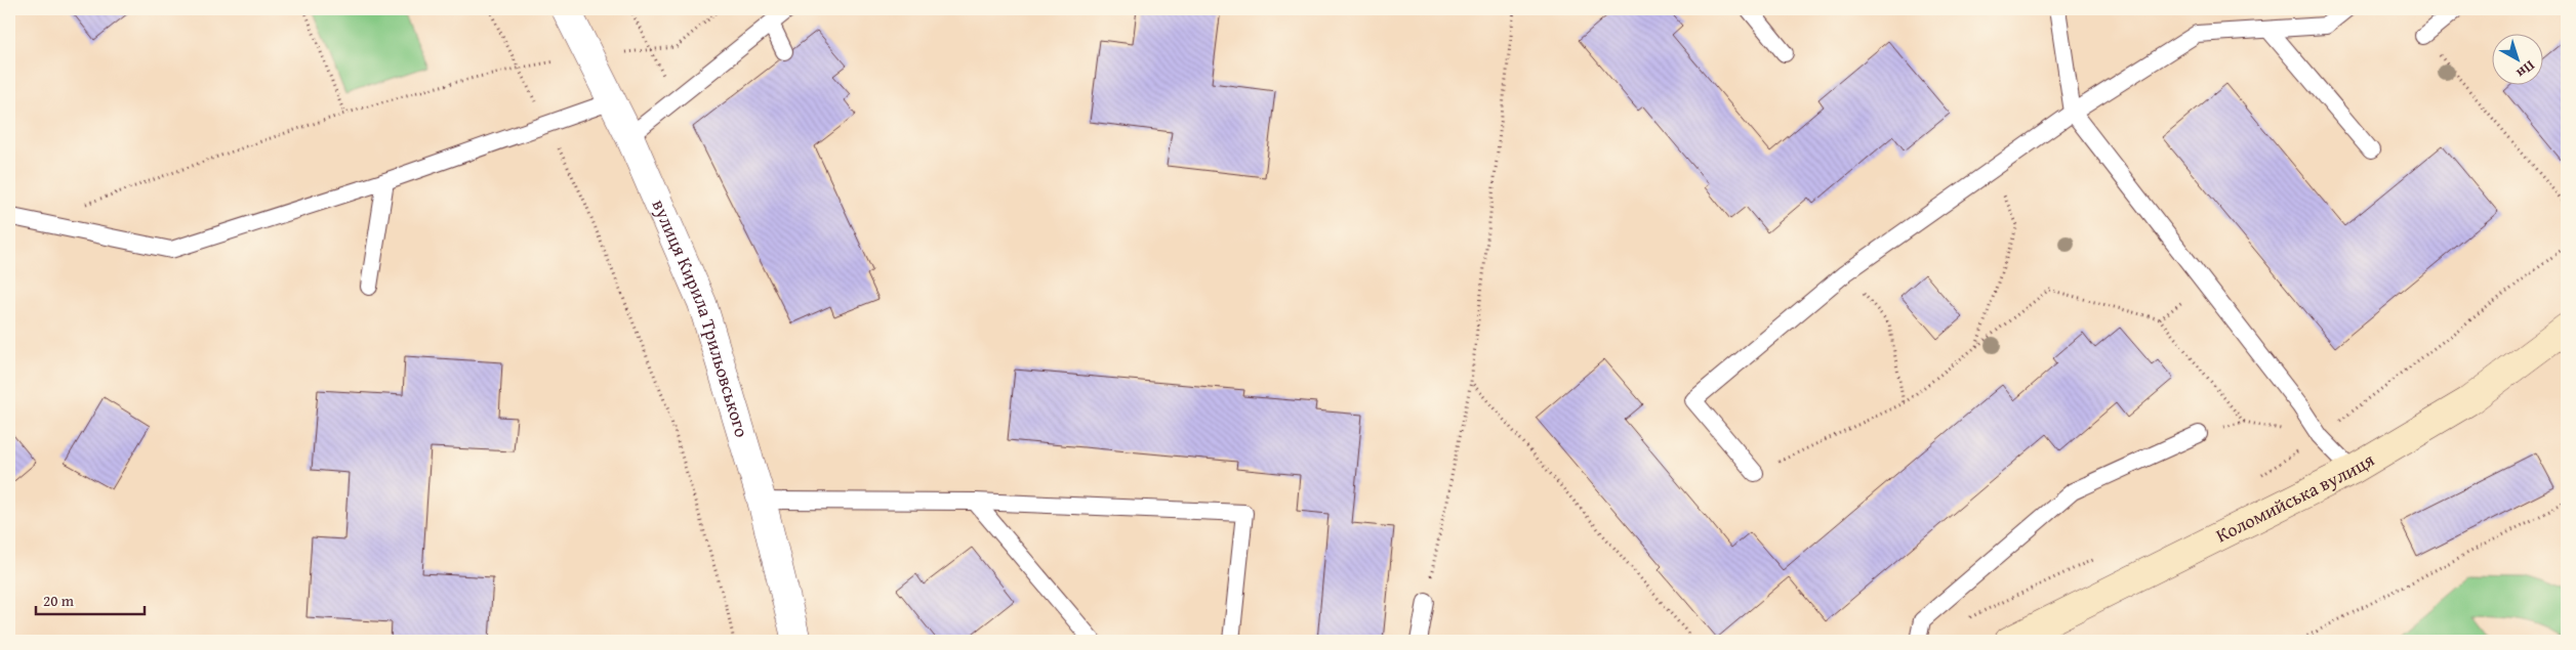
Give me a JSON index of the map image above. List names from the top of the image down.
{
  "streets": {
    "main road": ["Коломийська вулиця"],
    "street": ["вулиця Кирила Трильовського"]
  },
  "scale_bar": "20 m",
  "north": "bottom right"
}
